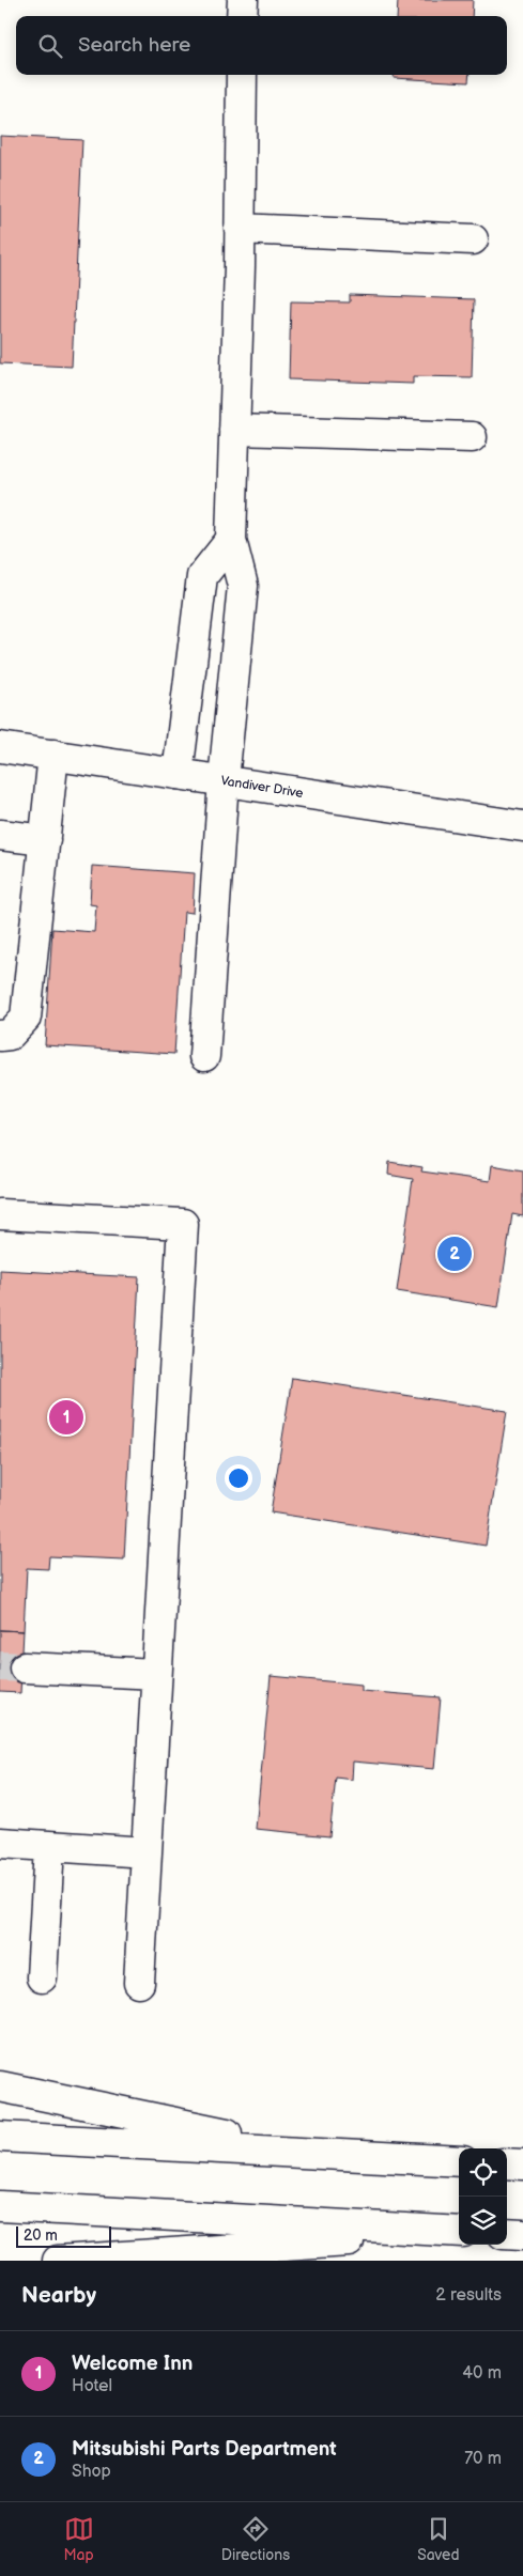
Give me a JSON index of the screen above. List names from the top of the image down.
{
  "streets": {
    "main road": ["Vandiver Drive"]
  },
  "scale_bar": "20 m",
  "page": {
    "search": "Search here",
    "pins": ["2", "1"],
    "scale": "20 m",
    "heading": ["Nearby", "2 results"],
    "list": [
      {
        "mark": "1",
        "name": "Welcome Inn",
        "note": "Hotel",
        "value": "40 m"
      },
      {
        "mark": "2",
        "name": "Mitsubishi Parts Department",
        "note": "Shop",
        "value": "70 m"
      }
    ],
    "nav": ["Map", "Directions", "Saved"]
  }
}
